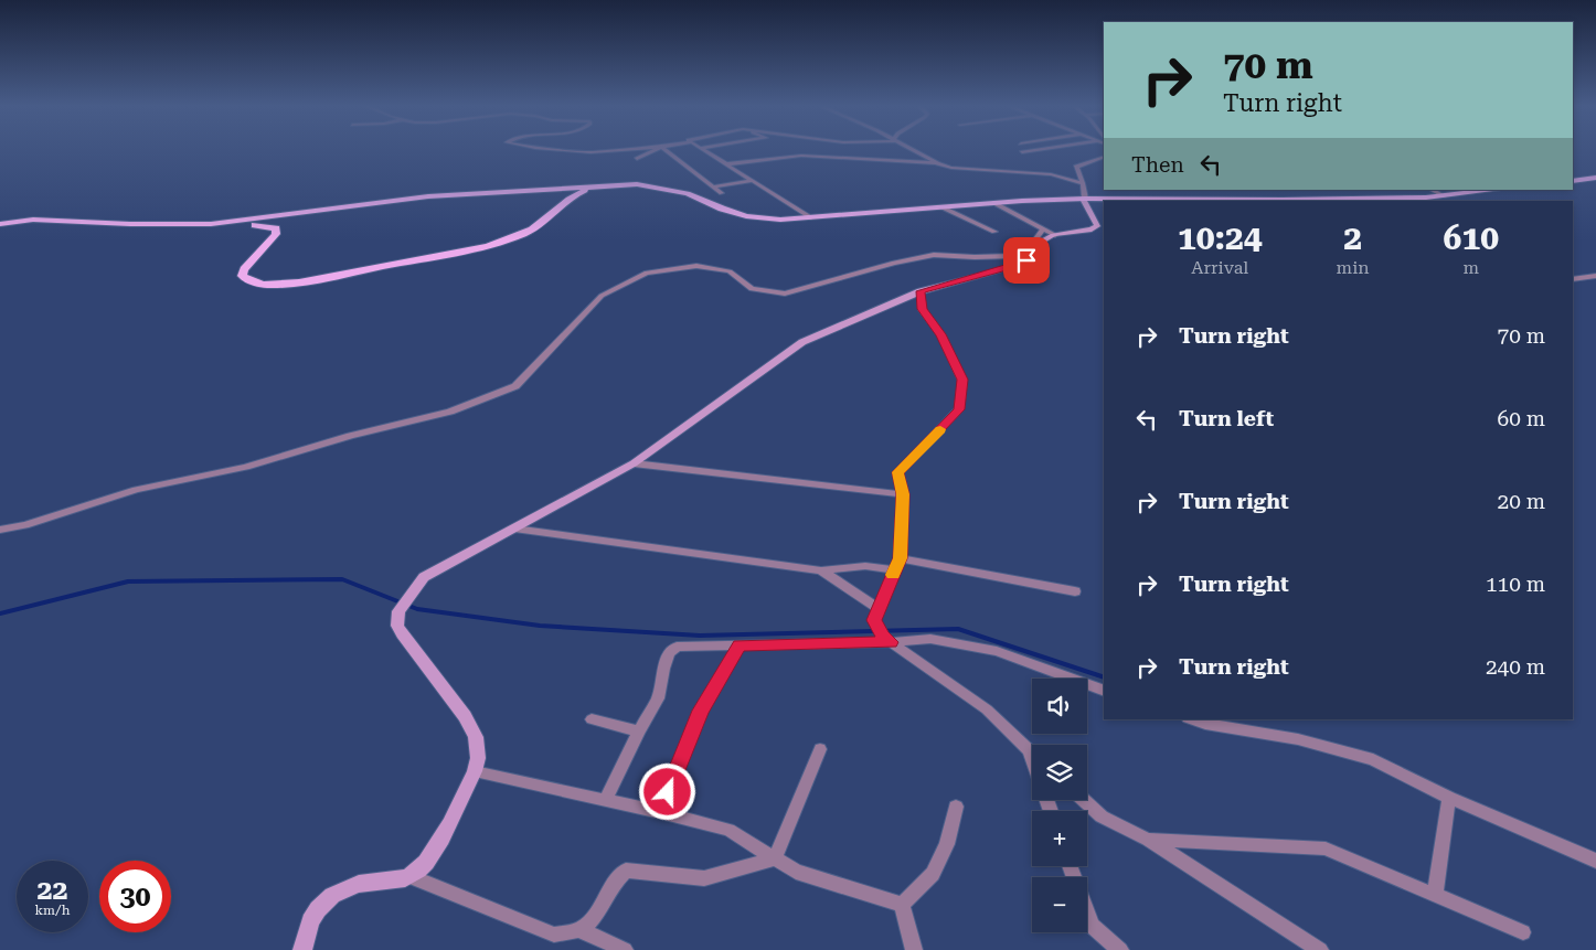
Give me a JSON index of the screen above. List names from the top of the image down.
{
  "page": {
    "turn": ["70 m", "Turn right"],
    "then": "Then",
    "eta": [
      "10:24",
      "Arrival",
      "2",
      "min",
      "610",
      "m"
    ],
    "list": [
      {
        "name": "Turn right",
        "value": "70 m"
      },
      {
        "name": "Turn left",
        "value": "60 m"
      },
      {
        "name": "Turn right",
        "value": "20 m"
      },
      {
        "name": "Turn right",
        "value": "110 m"
      },
      {
        "name": "Turn right",
        "value": "240 m"
      }
    ],
    "map_buttons": ["+", "−"],
    "speed": "22 km/h",
    "limit": "30"
  }
}
